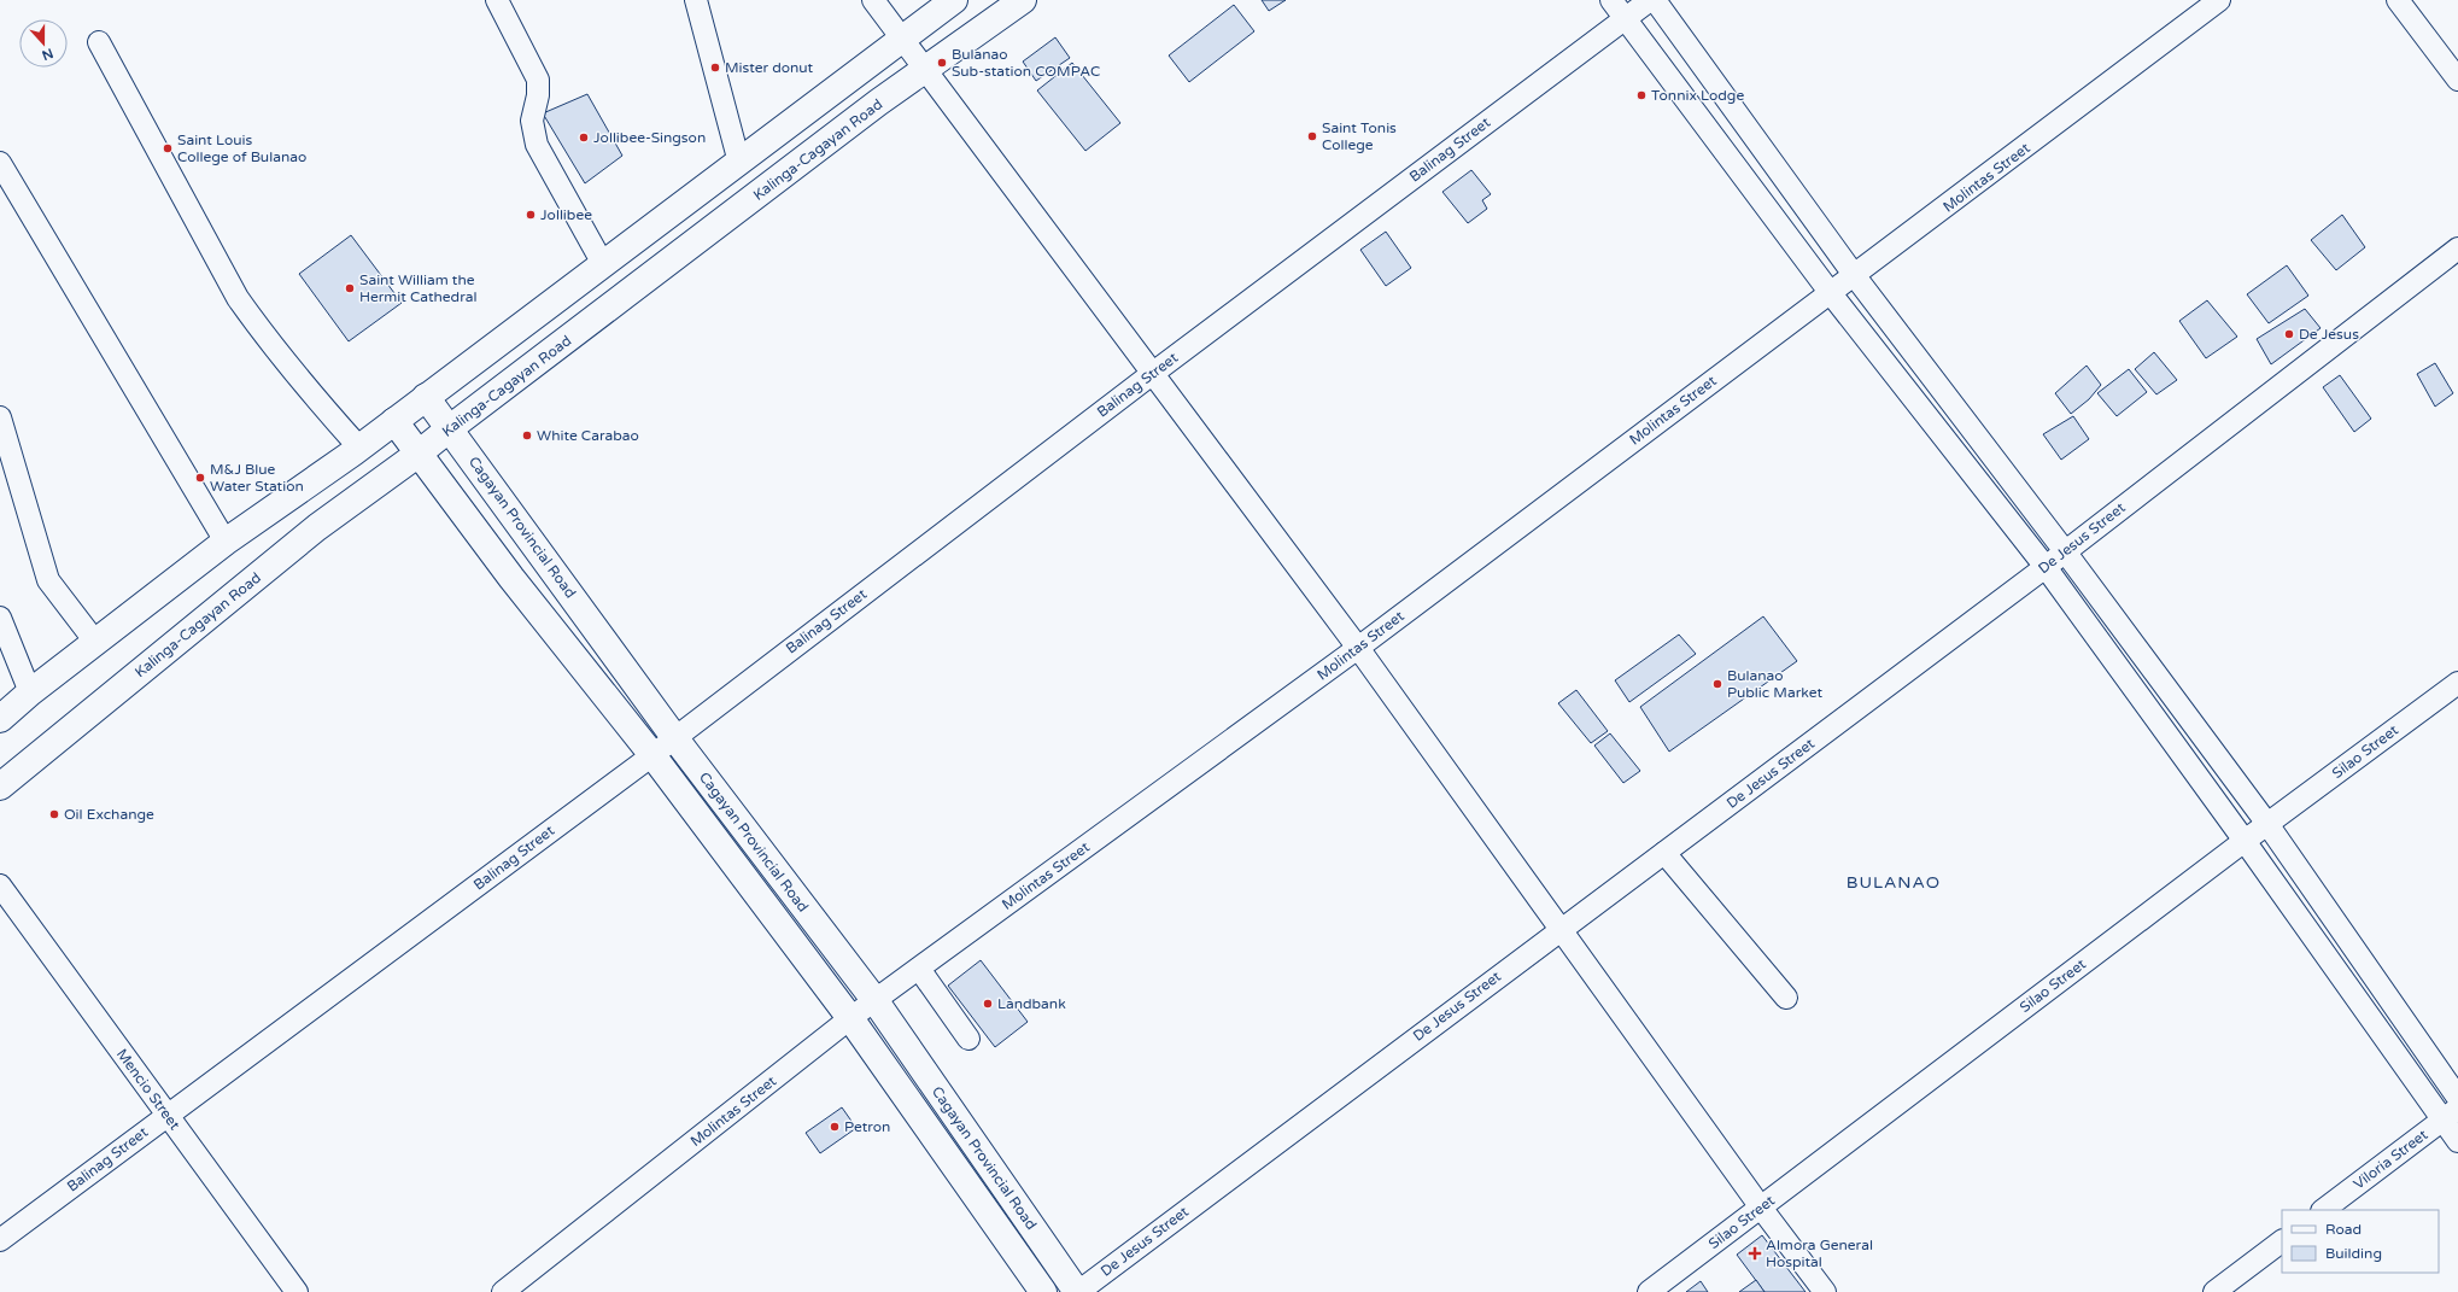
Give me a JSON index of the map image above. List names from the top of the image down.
{
  "streets": {
    "main road": ["Kalinga-Cagayan Road", "Cagayan Provincial Road"],
    "street": [
      "Balinag Street",
      "Molintas Street",
      "De Jesus Street",
      "Silao Street",
      "Mencio Street",
      "Viloria Street"
    ]
  },
  "crossings": [
    ["Kalinga-Cagayan Road", "Cagayan Provincial Road"],
    ["Balinag Street", "Cagayan Provincial Road"],
    ["Balinag Street", "Mencio Street"],
    ["Molintas Street", "Cagayan Provincial Road"],
    ["Cagayan Provincial Road", "De Jesus Street"]
  ],
  "districts": ["BULANAO"],
  "places": {
    "other": [
      "Bulanao Sub-station COMPAC",
      "Mister donut",
      "Tonnix Lodge",
      "Saint Tonis College",
      "Jollibee-Singson",
      "Saint Louis College of Bulanao",
      "Jollibee",
      "Saint William the Hermit Cathedral",
      "De Jesus",
      "White Carabao",
      "M&J Blue Water Station",
      "Bulanao Public Market",
      "Oil Exchange",
      "Landbank",
      "Petron"
    ],
    "health": ["Almora General Hospital"]
  },
  "legend": ["Road", "Building"],
  "north": "bottom"
}
